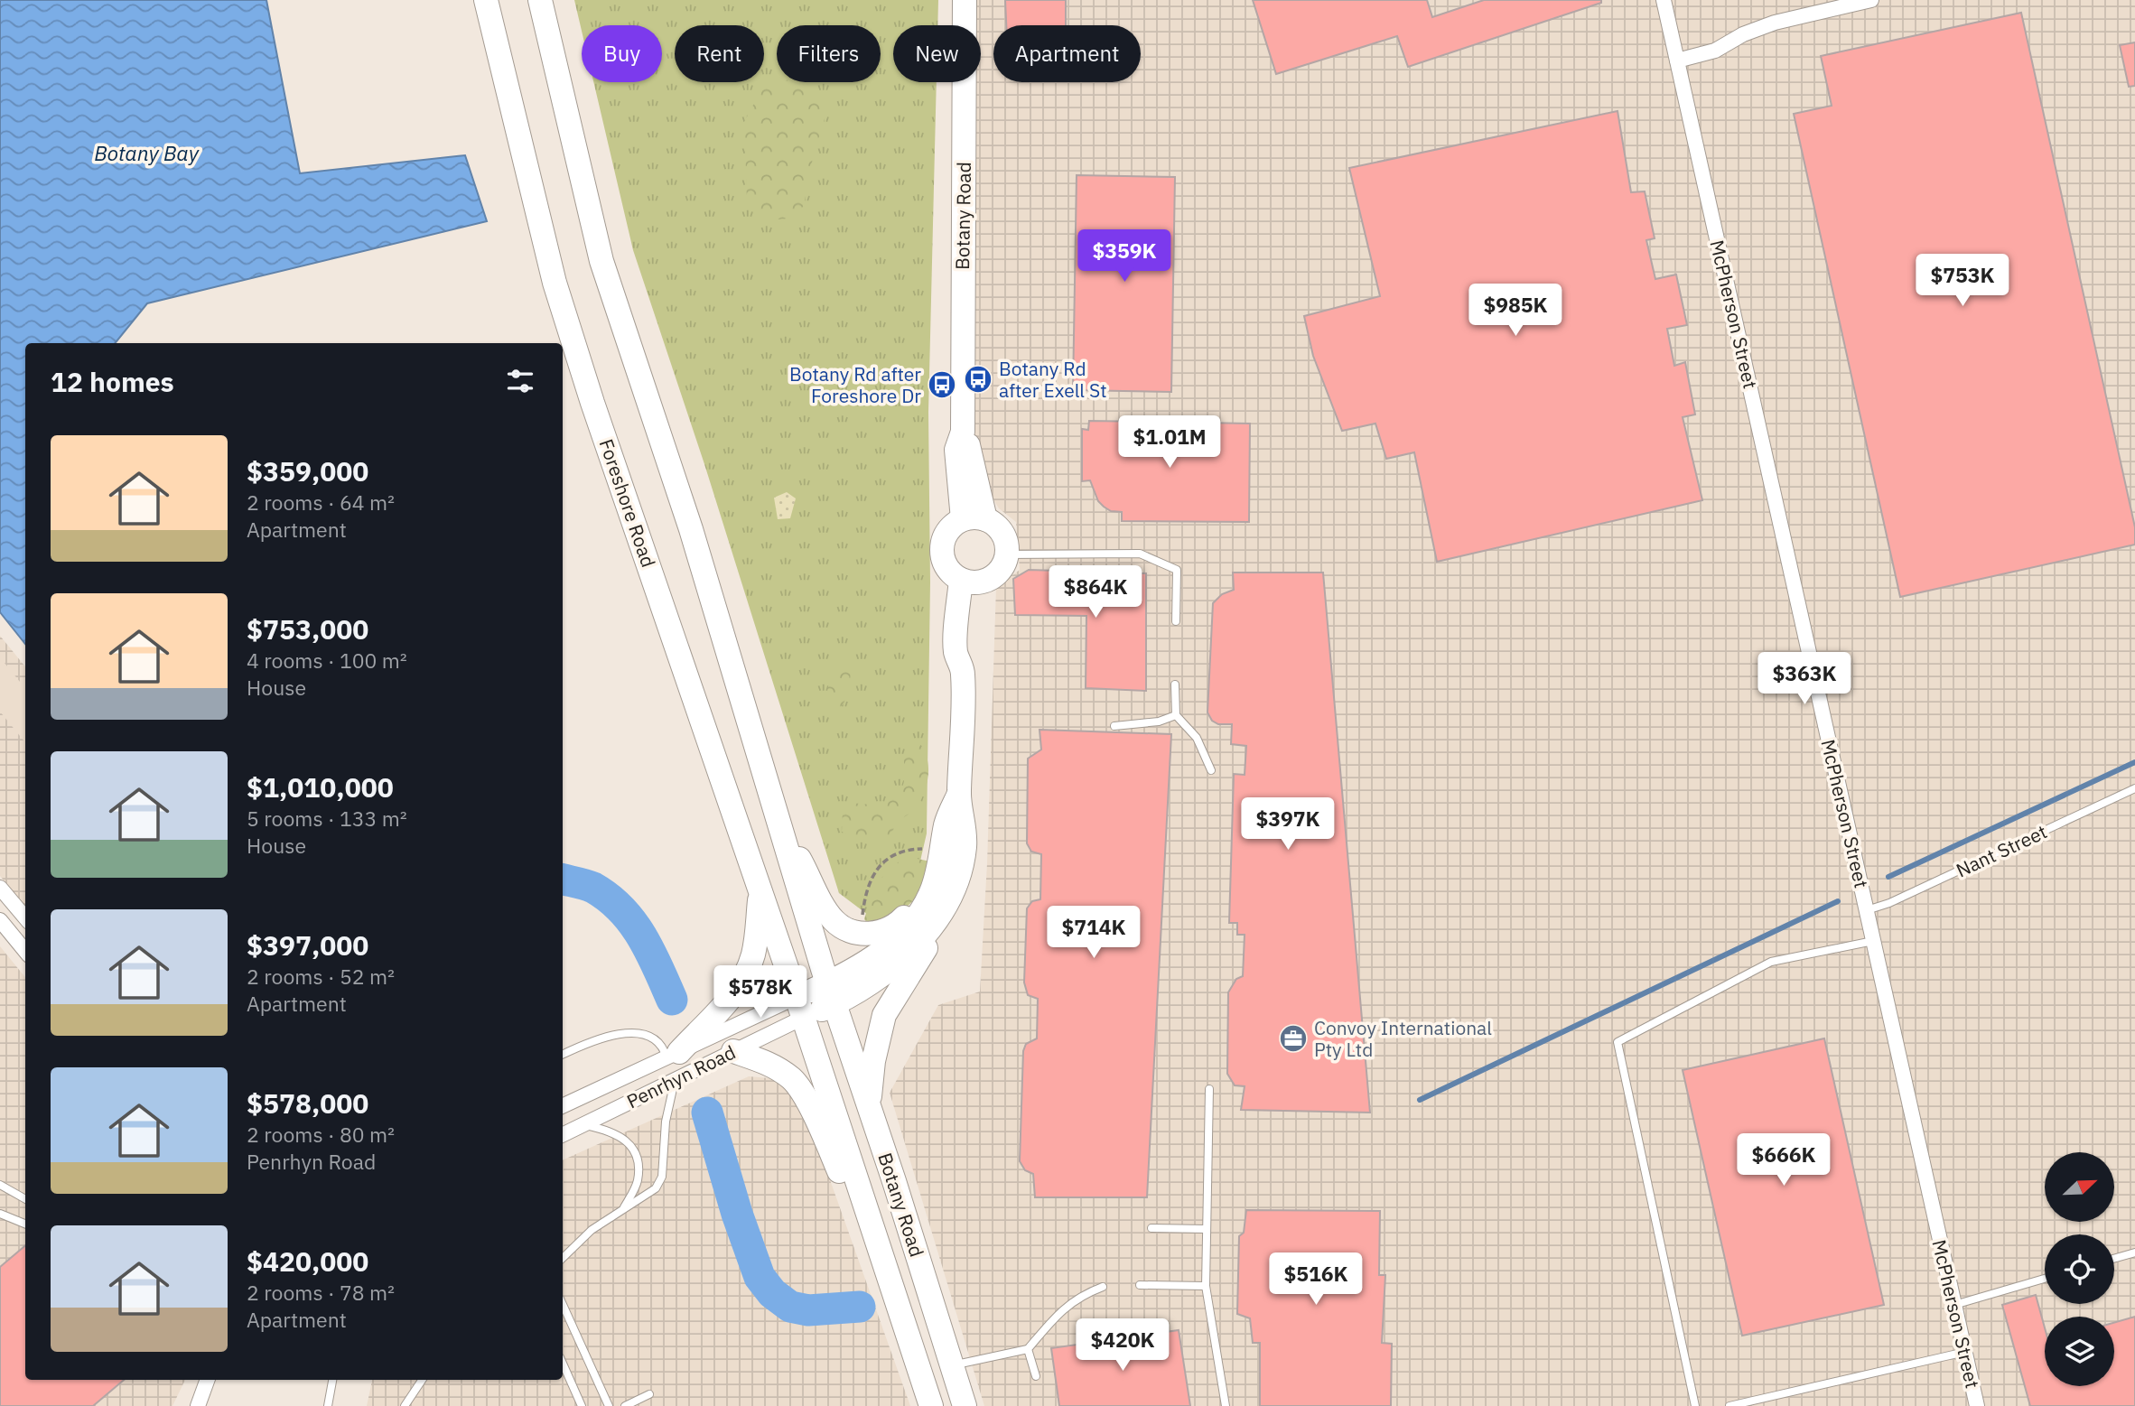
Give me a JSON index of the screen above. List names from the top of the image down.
{
  "streets": {
    "main road": ["Botany Road", "Foreshore Road"],
    "street": ["McPherson Street", "Penrhyn Road"],
    "lane": ["Nant Street"]
  },
  "crossings": [
    ["Botany Road", "Foreshore Road"],
    ["Botany Road", "Penrhyn Road"],
    ["McPherson Street", "Nant Street"],
    ["Foreshore Road", "Penrhyn Road"]
  ],
  "water": ["Botany Bay"],
  "places": {
    "bus stop": ["Botany Rd after Exell St", "Botany Rd after Foreshore Dr"],
    "office": ["Convoy International Pty Ltd"]
  },
  "north": "top right",
  "page": {
    "chip": [
      "Buy",
      "Rent",
      "Filters",
      "New",
      "Apartment"
    ],
    "price": [
      "$359K",
      "$753K",
      "$985K",
      "$1.01M",
      "$864K",
      "$363K",
      "$397K",
      "$714K",
      "$578K",
      "$666K",
      "$516K",
      "$420K"
    ],
    "heading": "12 homes",
    "list": [
      {
        "name": "$359,000",
        "note": "2 rooms · 64 m² · Apartment"
      },
      {
        "name": "$753,000",
        "note": "4 rooms · 100 m² · House"
      },
      {
        "name": "$1,010,000",
        "note": "5 rooms · 133 m² · House"
      },
      {
        "name": "$397,000",
        "note": "2 rooms · 52 m² · Apartment"
      },
      {
        "name": "$578,000",
        "note": "2 rooms · 80 m² · Penrhyn Road"
      },
      {
        "name": "$420,000",
        "note": "2 rooms · 78 m² · Apartment"
      }
    ]
  }
}
